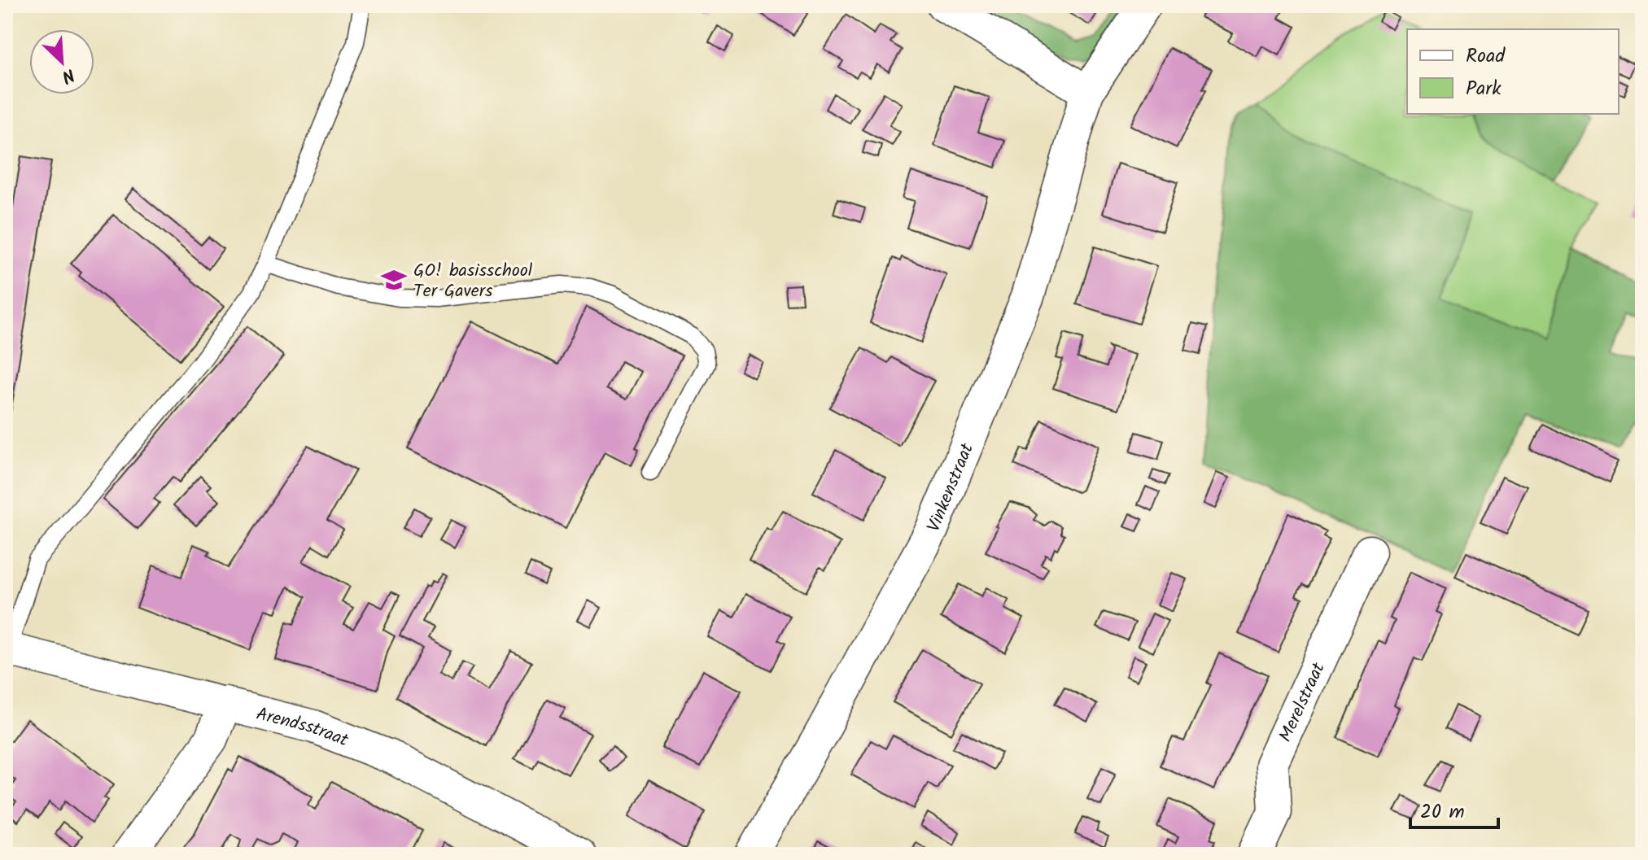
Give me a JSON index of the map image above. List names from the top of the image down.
{
  "streets": {
    "street": ["Vinkenstraat", "Merelstraat", "Arendsstraat"]
  },
  "places": {
    "school or university": ["GO! basisschool Ter Gavers"]
  },
  "legend": ["Road", "Park"],
  "scale_bar": "20 m",
  "north": "bottom right"
}
